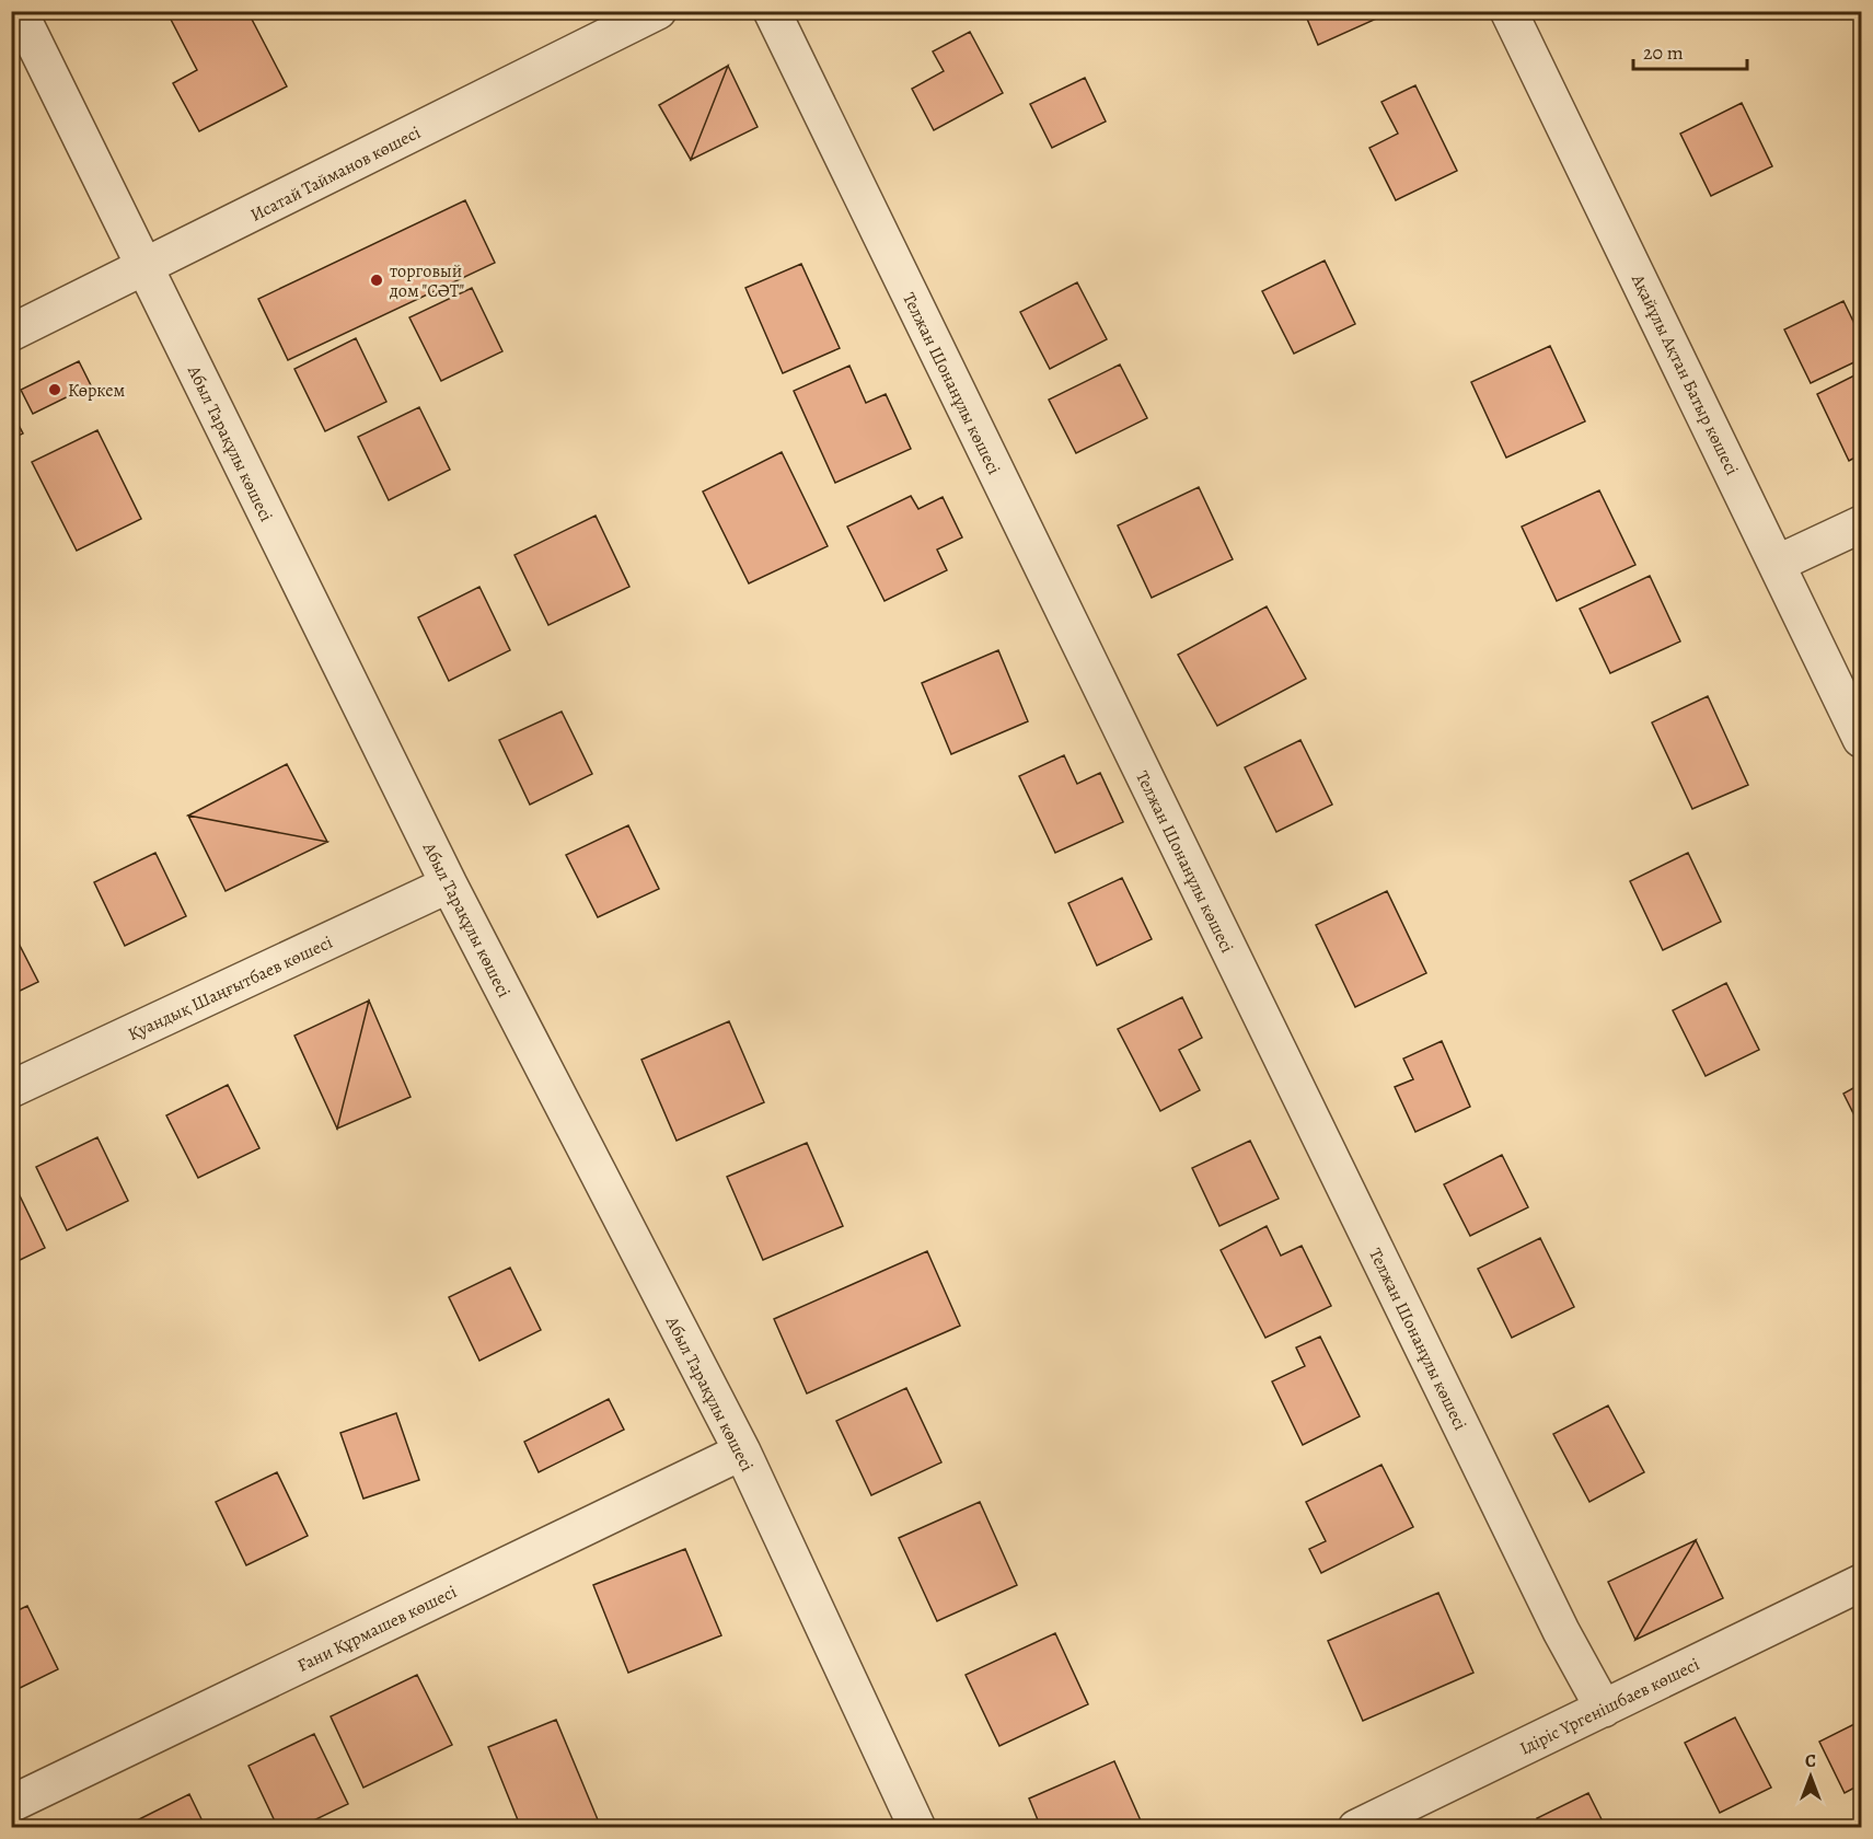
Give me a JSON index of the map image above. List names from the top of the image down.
{
  "streets": {
    "street": [
      "Исатай Тайманов көшесі",
      "Ақайұлы Ақтан Батыр көшесі",
      "Телжан Шонанұлы көшесі",
      "Абыл Тарақұлы көшесі",
      "Қуандық Шаңғытбаев көшесі",
      "Ғани Құрмашев көшесі",
      "Ідіріс Үргенішбаев көшесі"
    ]
  },
  "crossings": [
    ["Исатай Тайманов көшесі", "Абыл Тарақұлы көшесі"],
    ["Телжан Шонанұлы көшесі", "Ідіріс Үргенішбаев көшесі"],
    ["Абыл Тарақұлы көшесі", "Қуандық Шаңғытбаев көшесі"],
    ["Абыл Тарақұлы көшесі", "Ғани Құрмашев көшесі"]
  ],
  "places": ["торговый дом \"СӘТ\"", "Көркем"],
  "scale_bar": "20 m",
  "north": "top"
}
